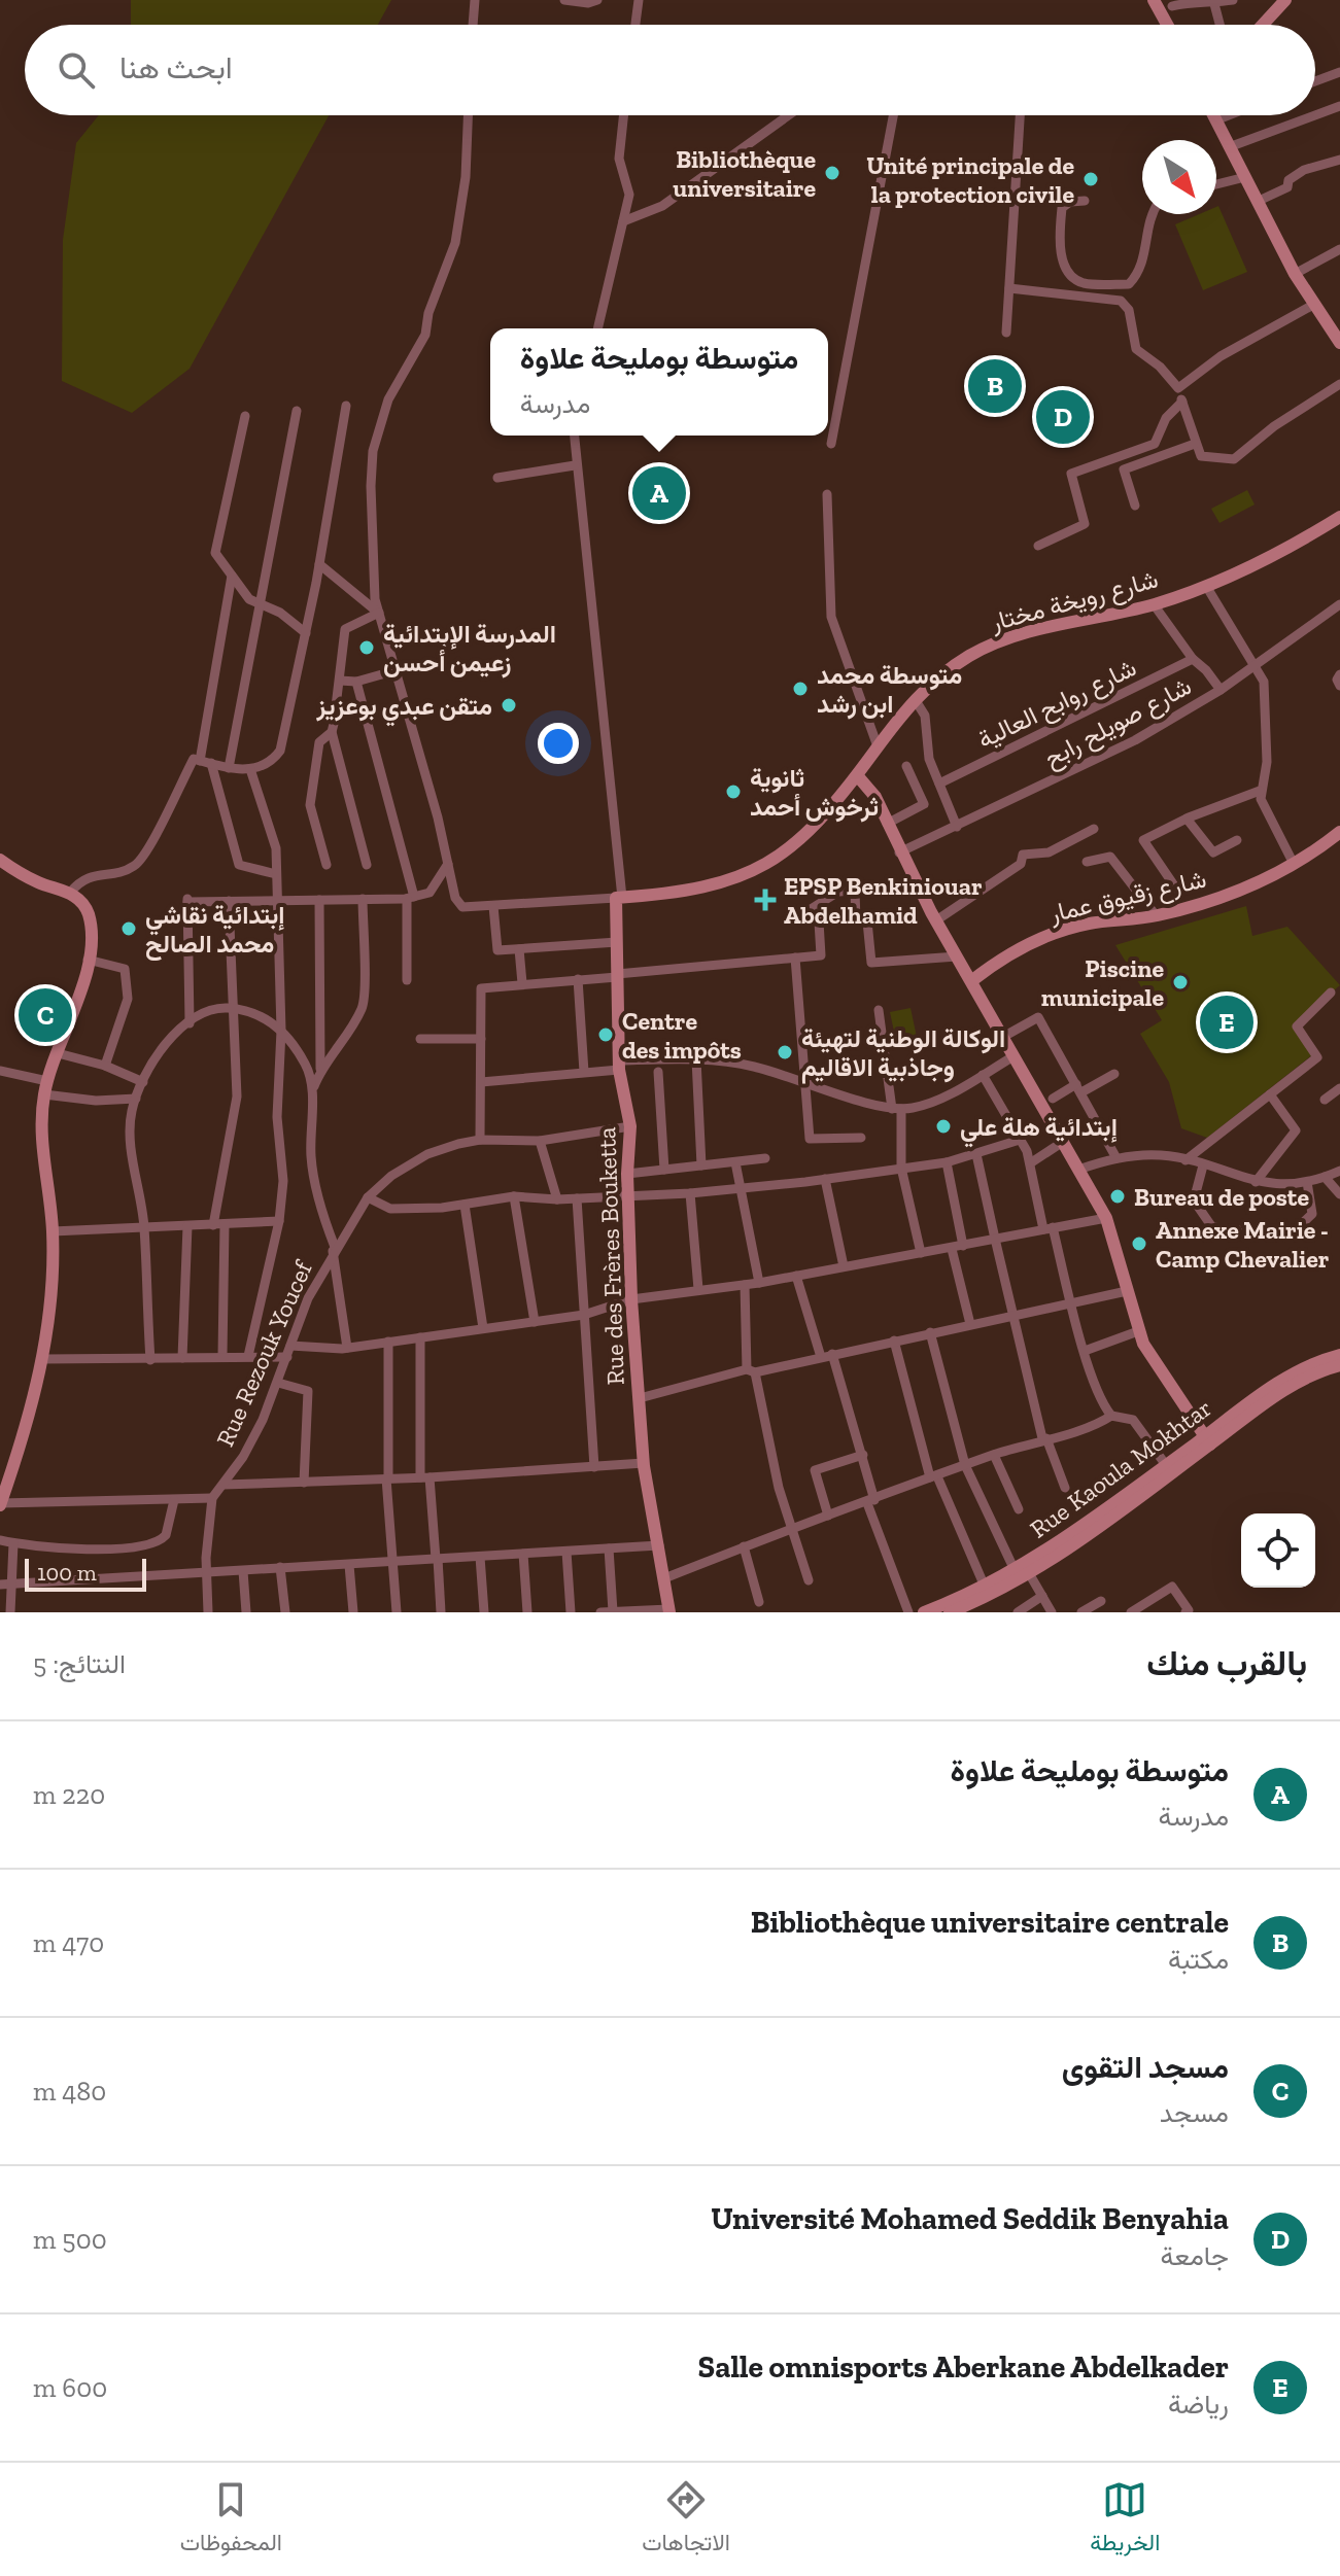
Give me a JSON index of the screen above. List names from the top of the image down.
{
  "streets": {
    "main road": [
      "شارع رويخة مختار",
      "شارع زقيوق عمار",
      "Rue des Frères Bouketta",
      "Rue Kaoula Mokhtar"
    ],
    "street": ["شارع روابح العالية", "شارع صويلح رابح", "Rue Rezouk Youcef"]
  },
  "crossings": [
    ["شارع رويخة مختار", "Rue des Frères Bouketta"],
    ["Rue des Frères Bouketta", "Rue Rezouk Youcef"]
  ],
  "places": {
    "other": [
      "Bibliothèque universitaire",
      "Unité principale de la protection civile",
      "المدرسة الإبتدائية زعيمن أحسن",
      "متوسطة محمد ابن رشد",
      "متقن عبدي بوعزيز",
      "ثانوية ثرخوش أحمد",
      "إبتدائية نقاشي محمد الصالح",
      "Piscine municipale",
      "Centre des impôts",
      "الوكالة الوطنية لتهيئة وجاذبية الاقاليم",
      "إبتدائية هلة علي",
      "Bureau de poste",
      "Annexe Mairie - Camp Chevalier"
    ],
    "health": ["EPSP Benkiniouar Abdelhamid"]
  },
  "scale_bar": "100 m",
  "north": "bottom right",
  "page": {
    "search": "ابحث هنا",
    "popup": ["متوسطة بومليحة علاوة", "مدرسة"],
    "pins": [
      "B",
      "D",
      "A",
      "C",
      "E"
    ],
    "scale": "100 m",
    "heading": ["بالقرب منك", "النتائج: 5"],
    "list": [
      {
        "mark": "A",
        "name": "متوسطة بومليحة علاوة",
        "note": "مدرسة",
        "value": "220 m"
      },
      {
        "mark": "B",
        "name": "Bibliothèque universitaire centrale",
        "note": "مكتبة",
        "value": "470 m"
      },
      {
        "mark": "C",
        "name": "مسجد التقوى",
        "note": "مسجد",
        "value": "480 m"
      },
      {
        "mark": "D",
        "name": "Université Mohamed Seddik Benyahia",
        "note": "جامعة",
        "value": "500 m"
      },
      {
        "mark": "E",
        "name": "Salle omnisports Aberkane Abdelkader",
        "note": "رياضة",
        "value": "600 m"
      }
    ],
    "nav": ["الخريطة", "الاتجاهات", "المحفوظات"]
  }
}
